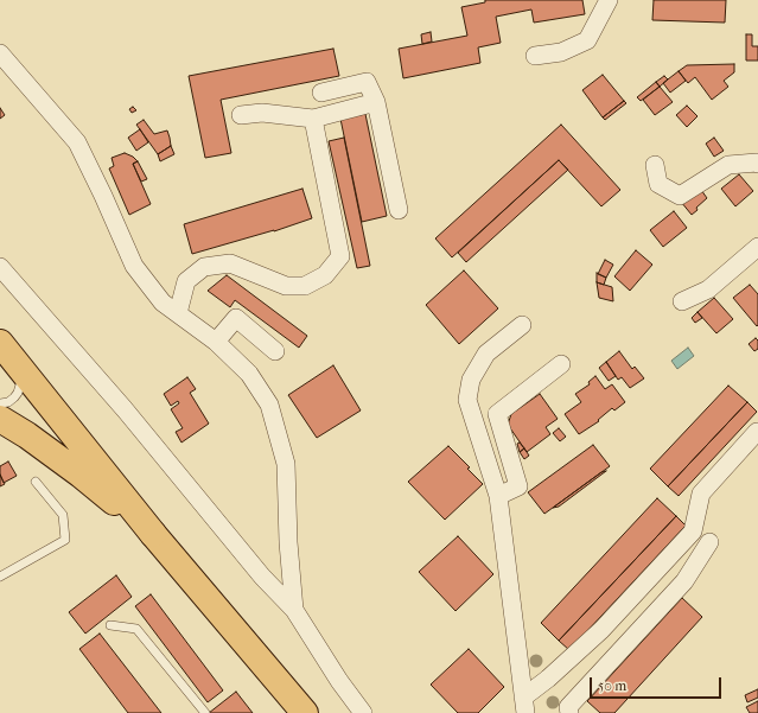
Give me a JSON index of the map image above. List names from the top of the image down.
{
  "scale_bar": "50 m"
}
